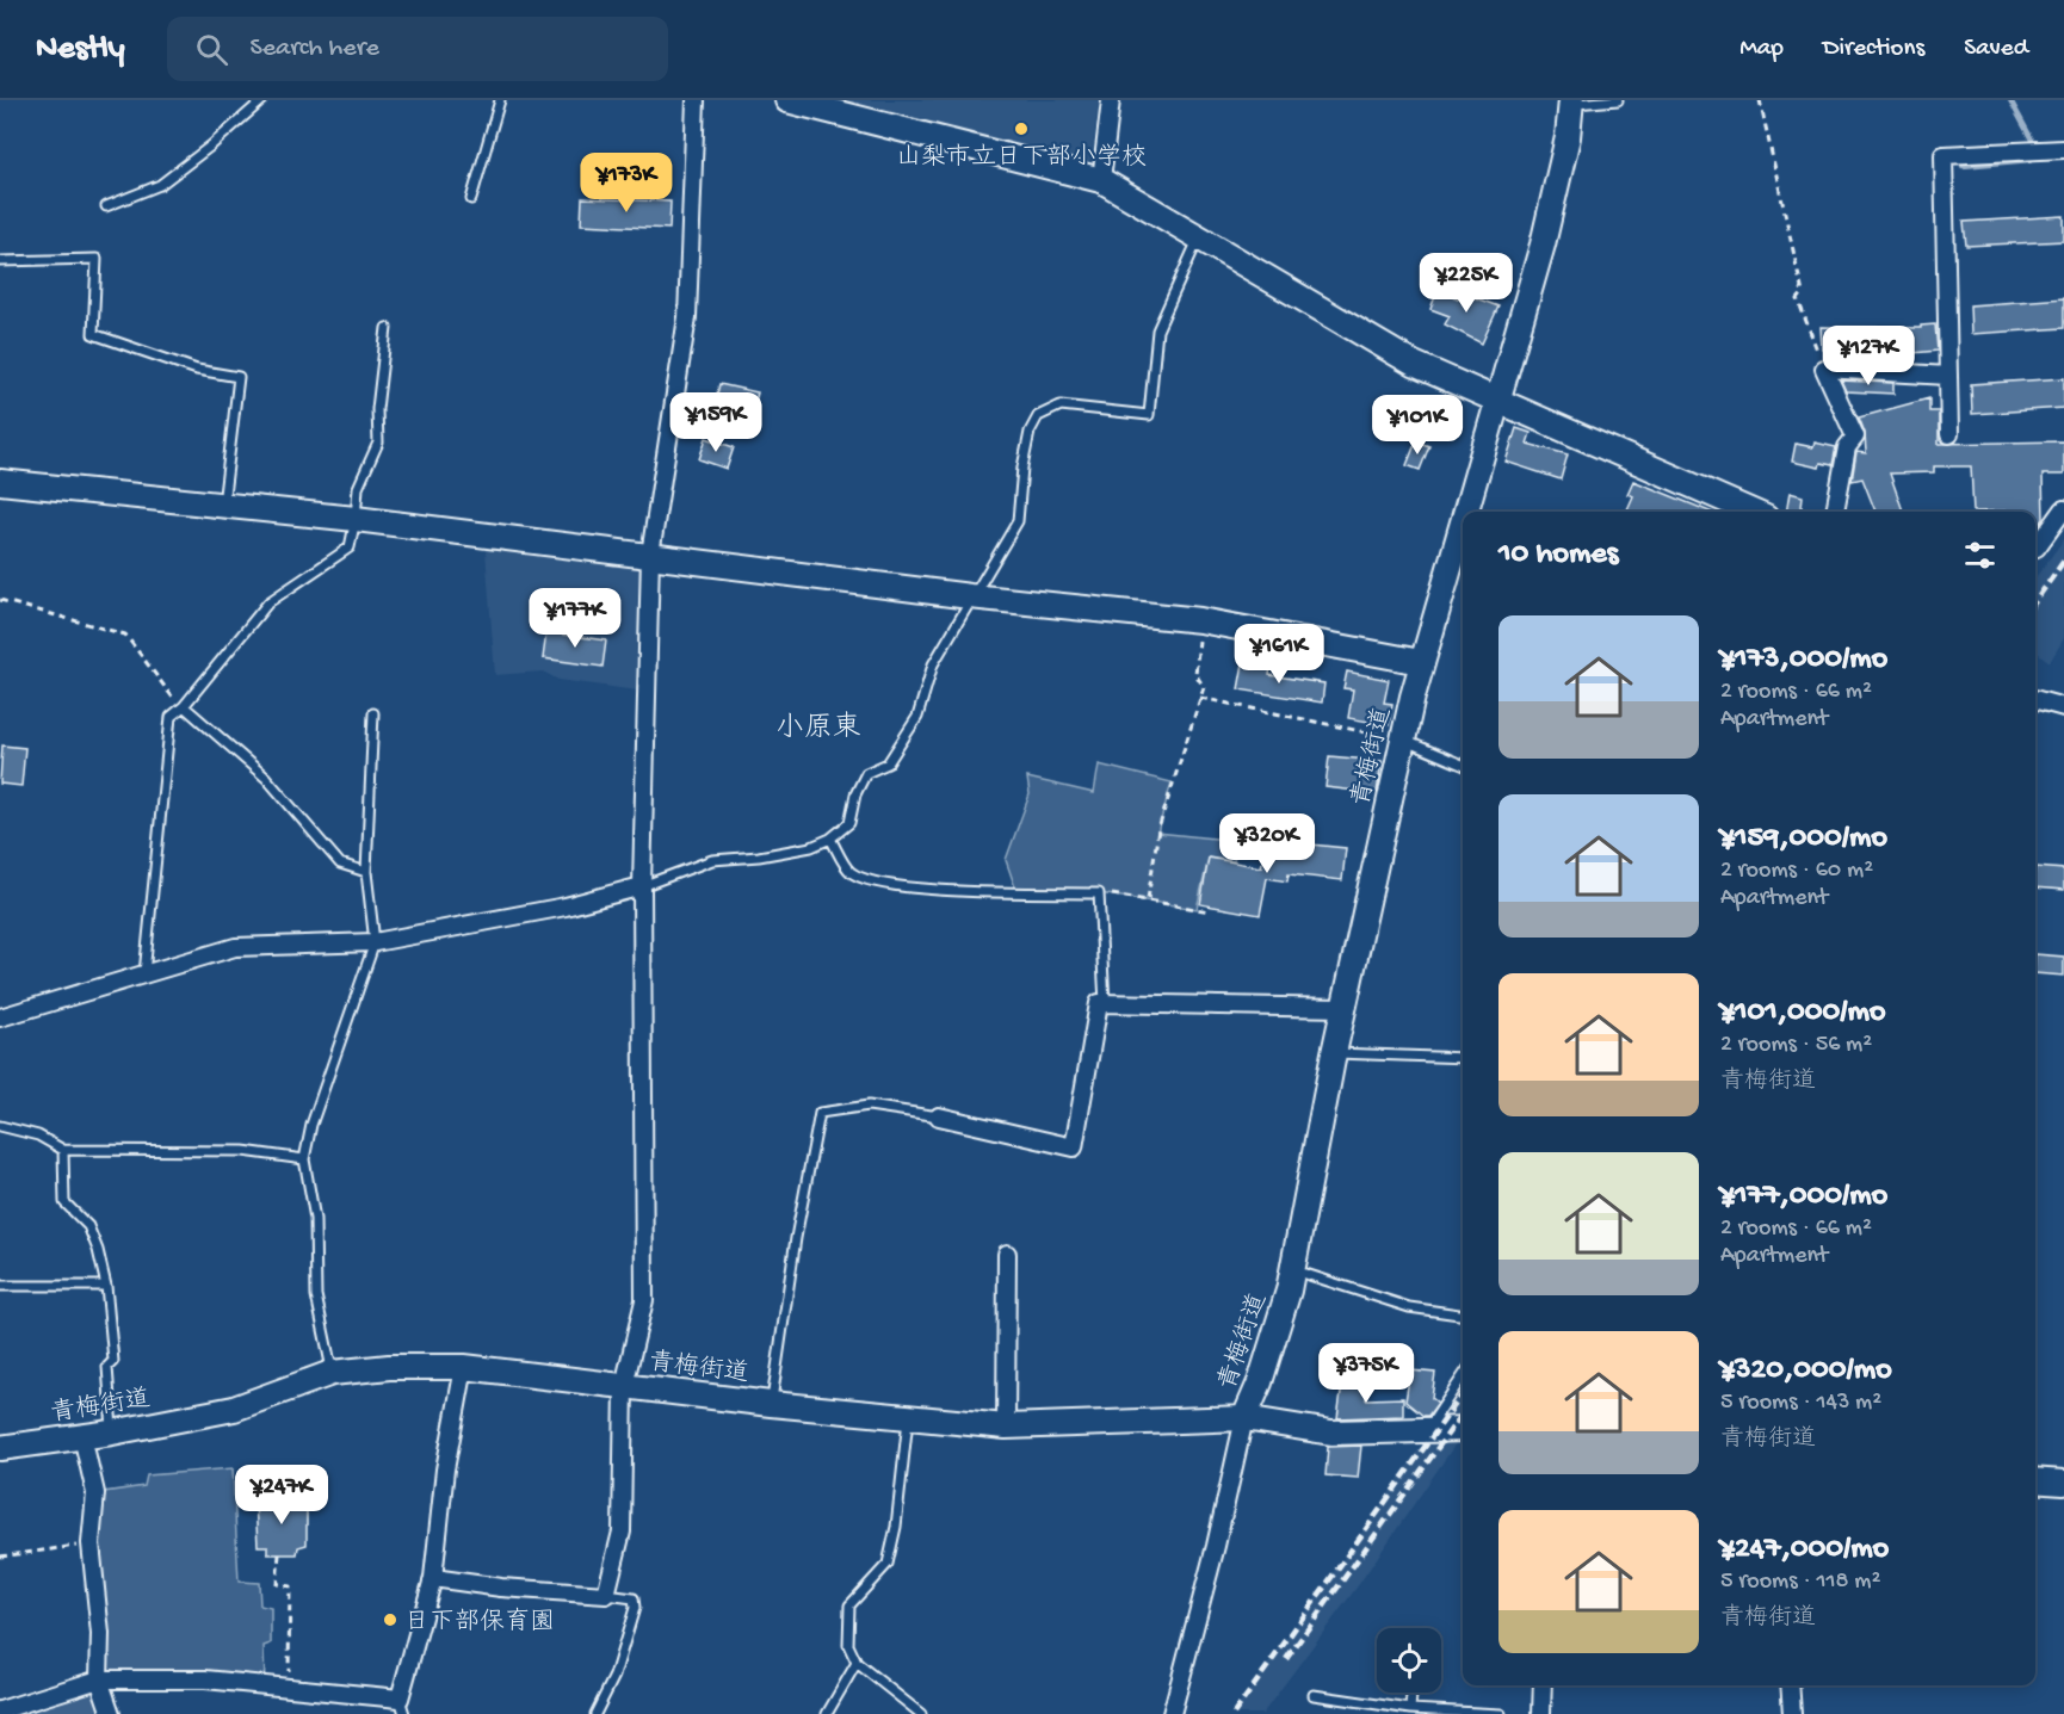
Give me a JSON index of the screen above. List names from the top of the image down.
{
  "streets": {
    "main road": ["青梅街道"]
  },
  "districts": ["小原東"],
  "places": ["山梨市立日下部小学校", "日下部保育園"],
  "page": {
    "header": "Nestly",
    "search": "Search here",
    "nav": ["Map", "Directions", "Saved"],
    "price": [
      "¥173K",
      "¥225K",
      "¥127K",
      "¥159K",
      "¥101K",
      "¥177K",
      "¥161K",
      "¥320K",
      "¥375K",
      "¥247K"
    ],
    "heading": "10 homes",
    "list": [
      {
        "name": "¥173,000/mo",
        "note": "2 rooms · 66 m² · Apartment"
      },
      {
        "name": "¥159,000/mo",
        "note": "2 rooms · 60 m² · Apartment"
      },
      {
        "name": "¥101,000/mo",
        "note": "2 rooms · 56 m² · 青梅街道"
      },
      {
        "name": "¥177,000/mo",
        "note": "2 rooms · 66 m² · Apartment"
      },
      {
        "name": "¥320,000/mo",
        "note": "5 rooms · 143 m² · 青梅街道"
      },
      {
        "name": "¥247,000/mo",
        "note": "5 rooms · 118 m² · 青梅街道"
      }
    ]
  }
}
